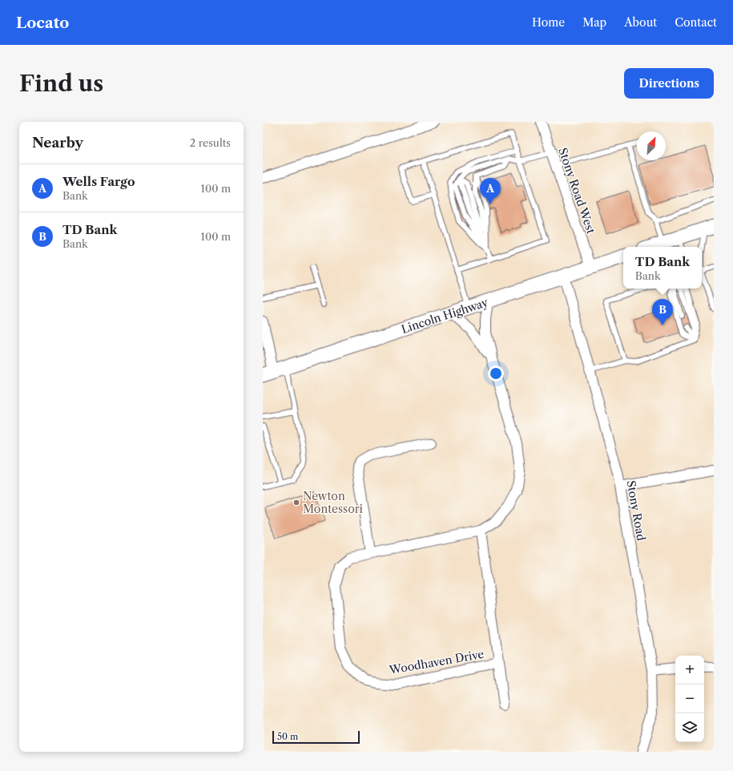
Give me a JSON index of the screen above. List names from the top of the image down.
{
  "streets": {
    "main road": ["Lincoln Highway"],
    "street": ["Stony Road West", "Stony Road", "Woodhaven Drive"]
  },
  "crossings": [
    ["Stony Road West", "Lincoln Highway"],
    ["Lincoln Highway", "Stony Road"],
    ["Lincoln Highway", "Woodhaven Drive"]
  ],
  "places": ["Newton Montessori"],
  "scale_bar": "50 m",
  "north": "top right",
  "page": {
    "header": "Locato",
    "nav": [
      "Home",
      "Map",
      "About",
      "Contact"
    ],
    "buttons": "Directions",
    "title": "Find us",
    "heading": ["Nearby", "2 results"],
    "list": [
      {
        "mark": "A",
        "name": "Wells Fargo",
        "note": "Bank",
        "value": "100 m"
      },
      {
        "mark": "B",
        "name": "TD Bank",
        "note": "Bank",
        "value": "100 m"
      }
    ],
    "pins": ["A", "B"],
    "popup": ["TD Bank", "Bank"],
    "map_buttons": ["+", "−"],
    "scale": "50 m"
  }
}
